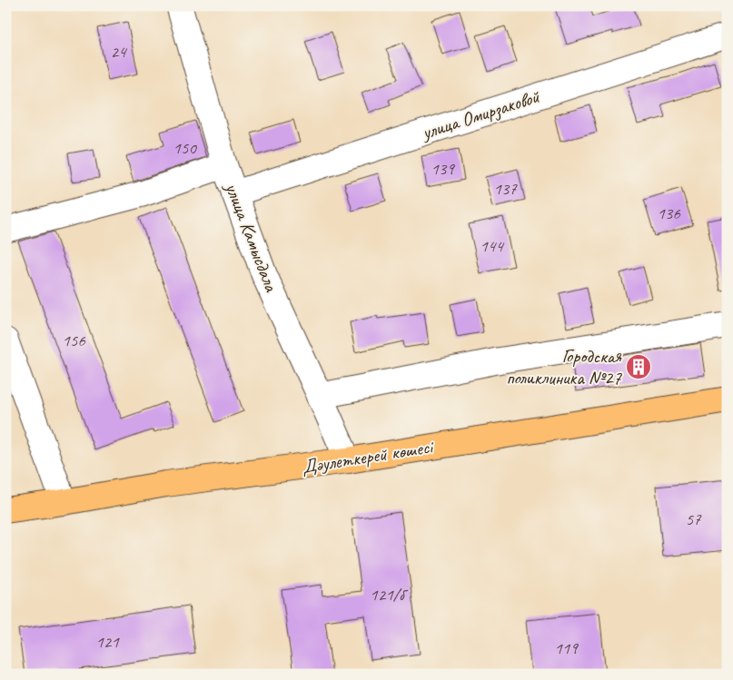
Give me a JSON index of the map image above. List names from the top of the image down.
{
  "streets": {
    "main road": ["Дәулеткерей көшесі"],
    "street": ["улица Омирзаковой", "улица Камысдала"]
  },
  "crossings": [
    ["улица Омирзаковой", "улица Камысдала"],
    ["улица Камысдала", "Дәулеткерей көшесі"]
  ],
  "places": {
    "building": ["Городская поликлиника №27"]
  },
  "house_numbers": [
    "24",
    "150",
    "139",
    "137",
    "136",
    "144",
    "156",
    "57",
    "121/б",
    "121",
    "119"
  ]
}
